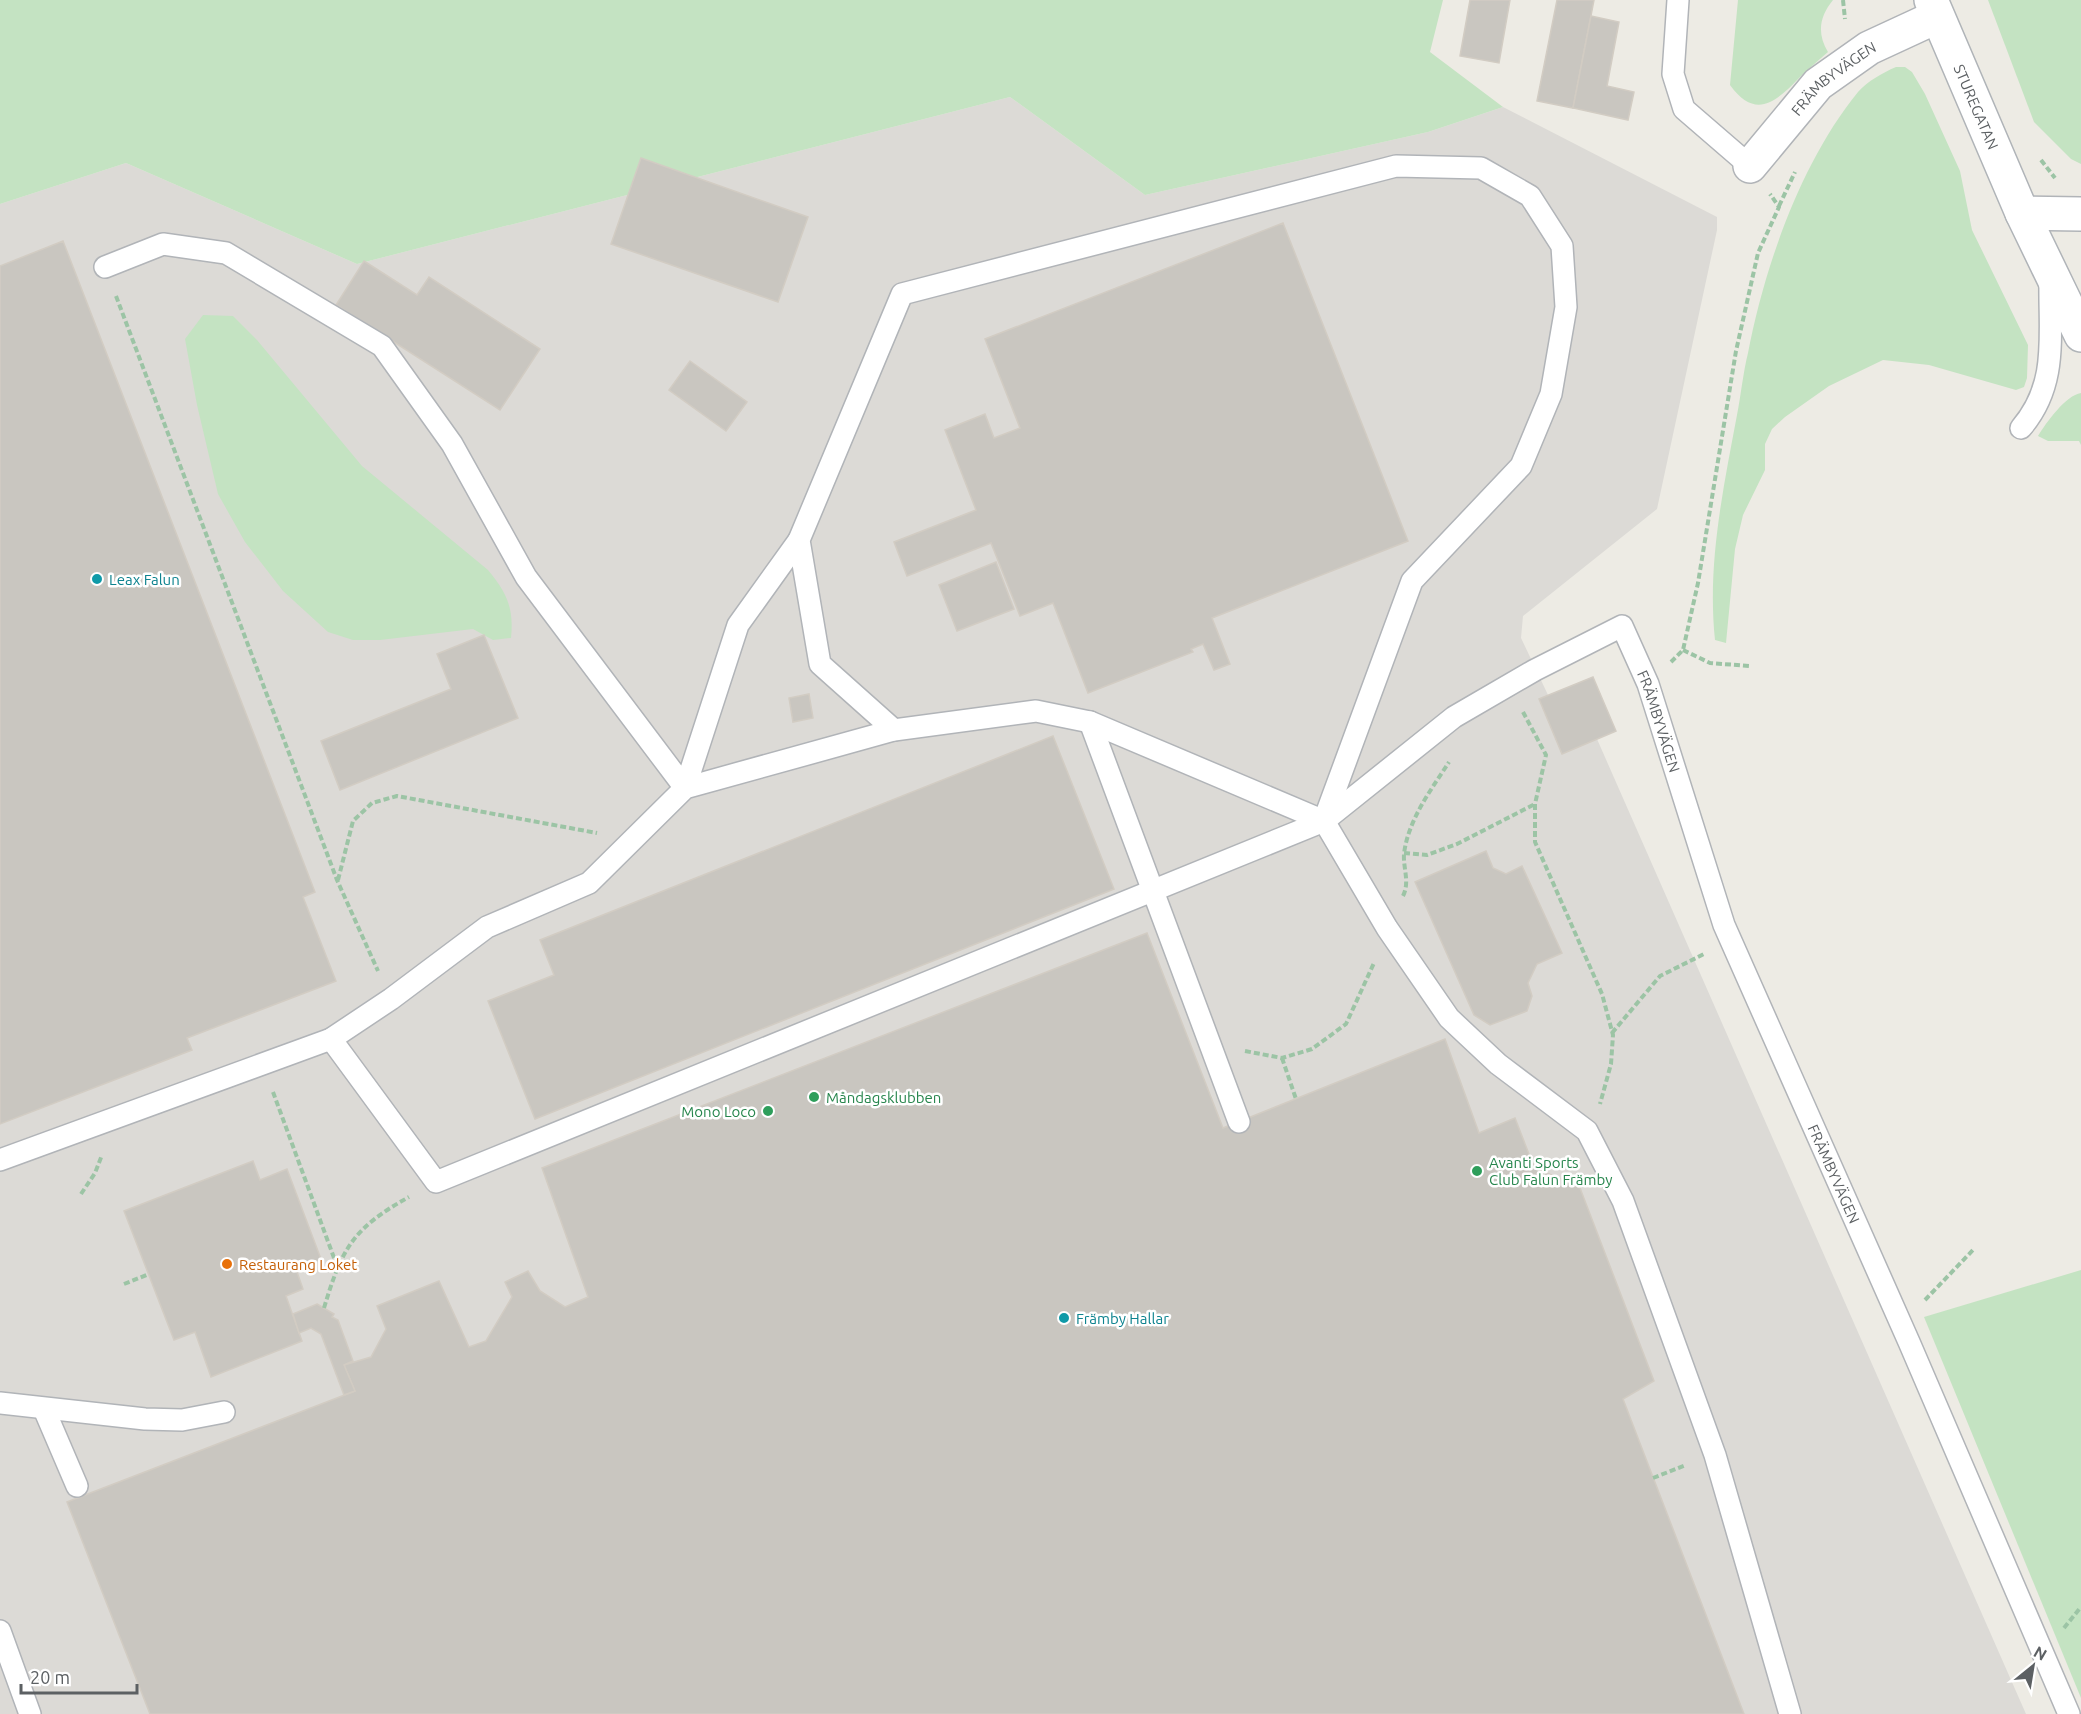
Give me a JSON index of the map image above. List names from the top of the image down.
{
  "streets": {
    "street": ["FRÄMBYVÄGEN", "STUREGATAN"]
  },
  "crossings": [
    ["FRÄMBYVÄGEN", "STUREGATAN"]
  ],
  "places": [
    "Leax Falun",
    "Måndagsklubben",
    "Mono Loco",
    "Avanti Sports Club Falun Främby",
    "Restaurang Loket",
    "Främby Hallar"
  ],
  "scale_bar": "20 m",
  "north": "top right"
}
